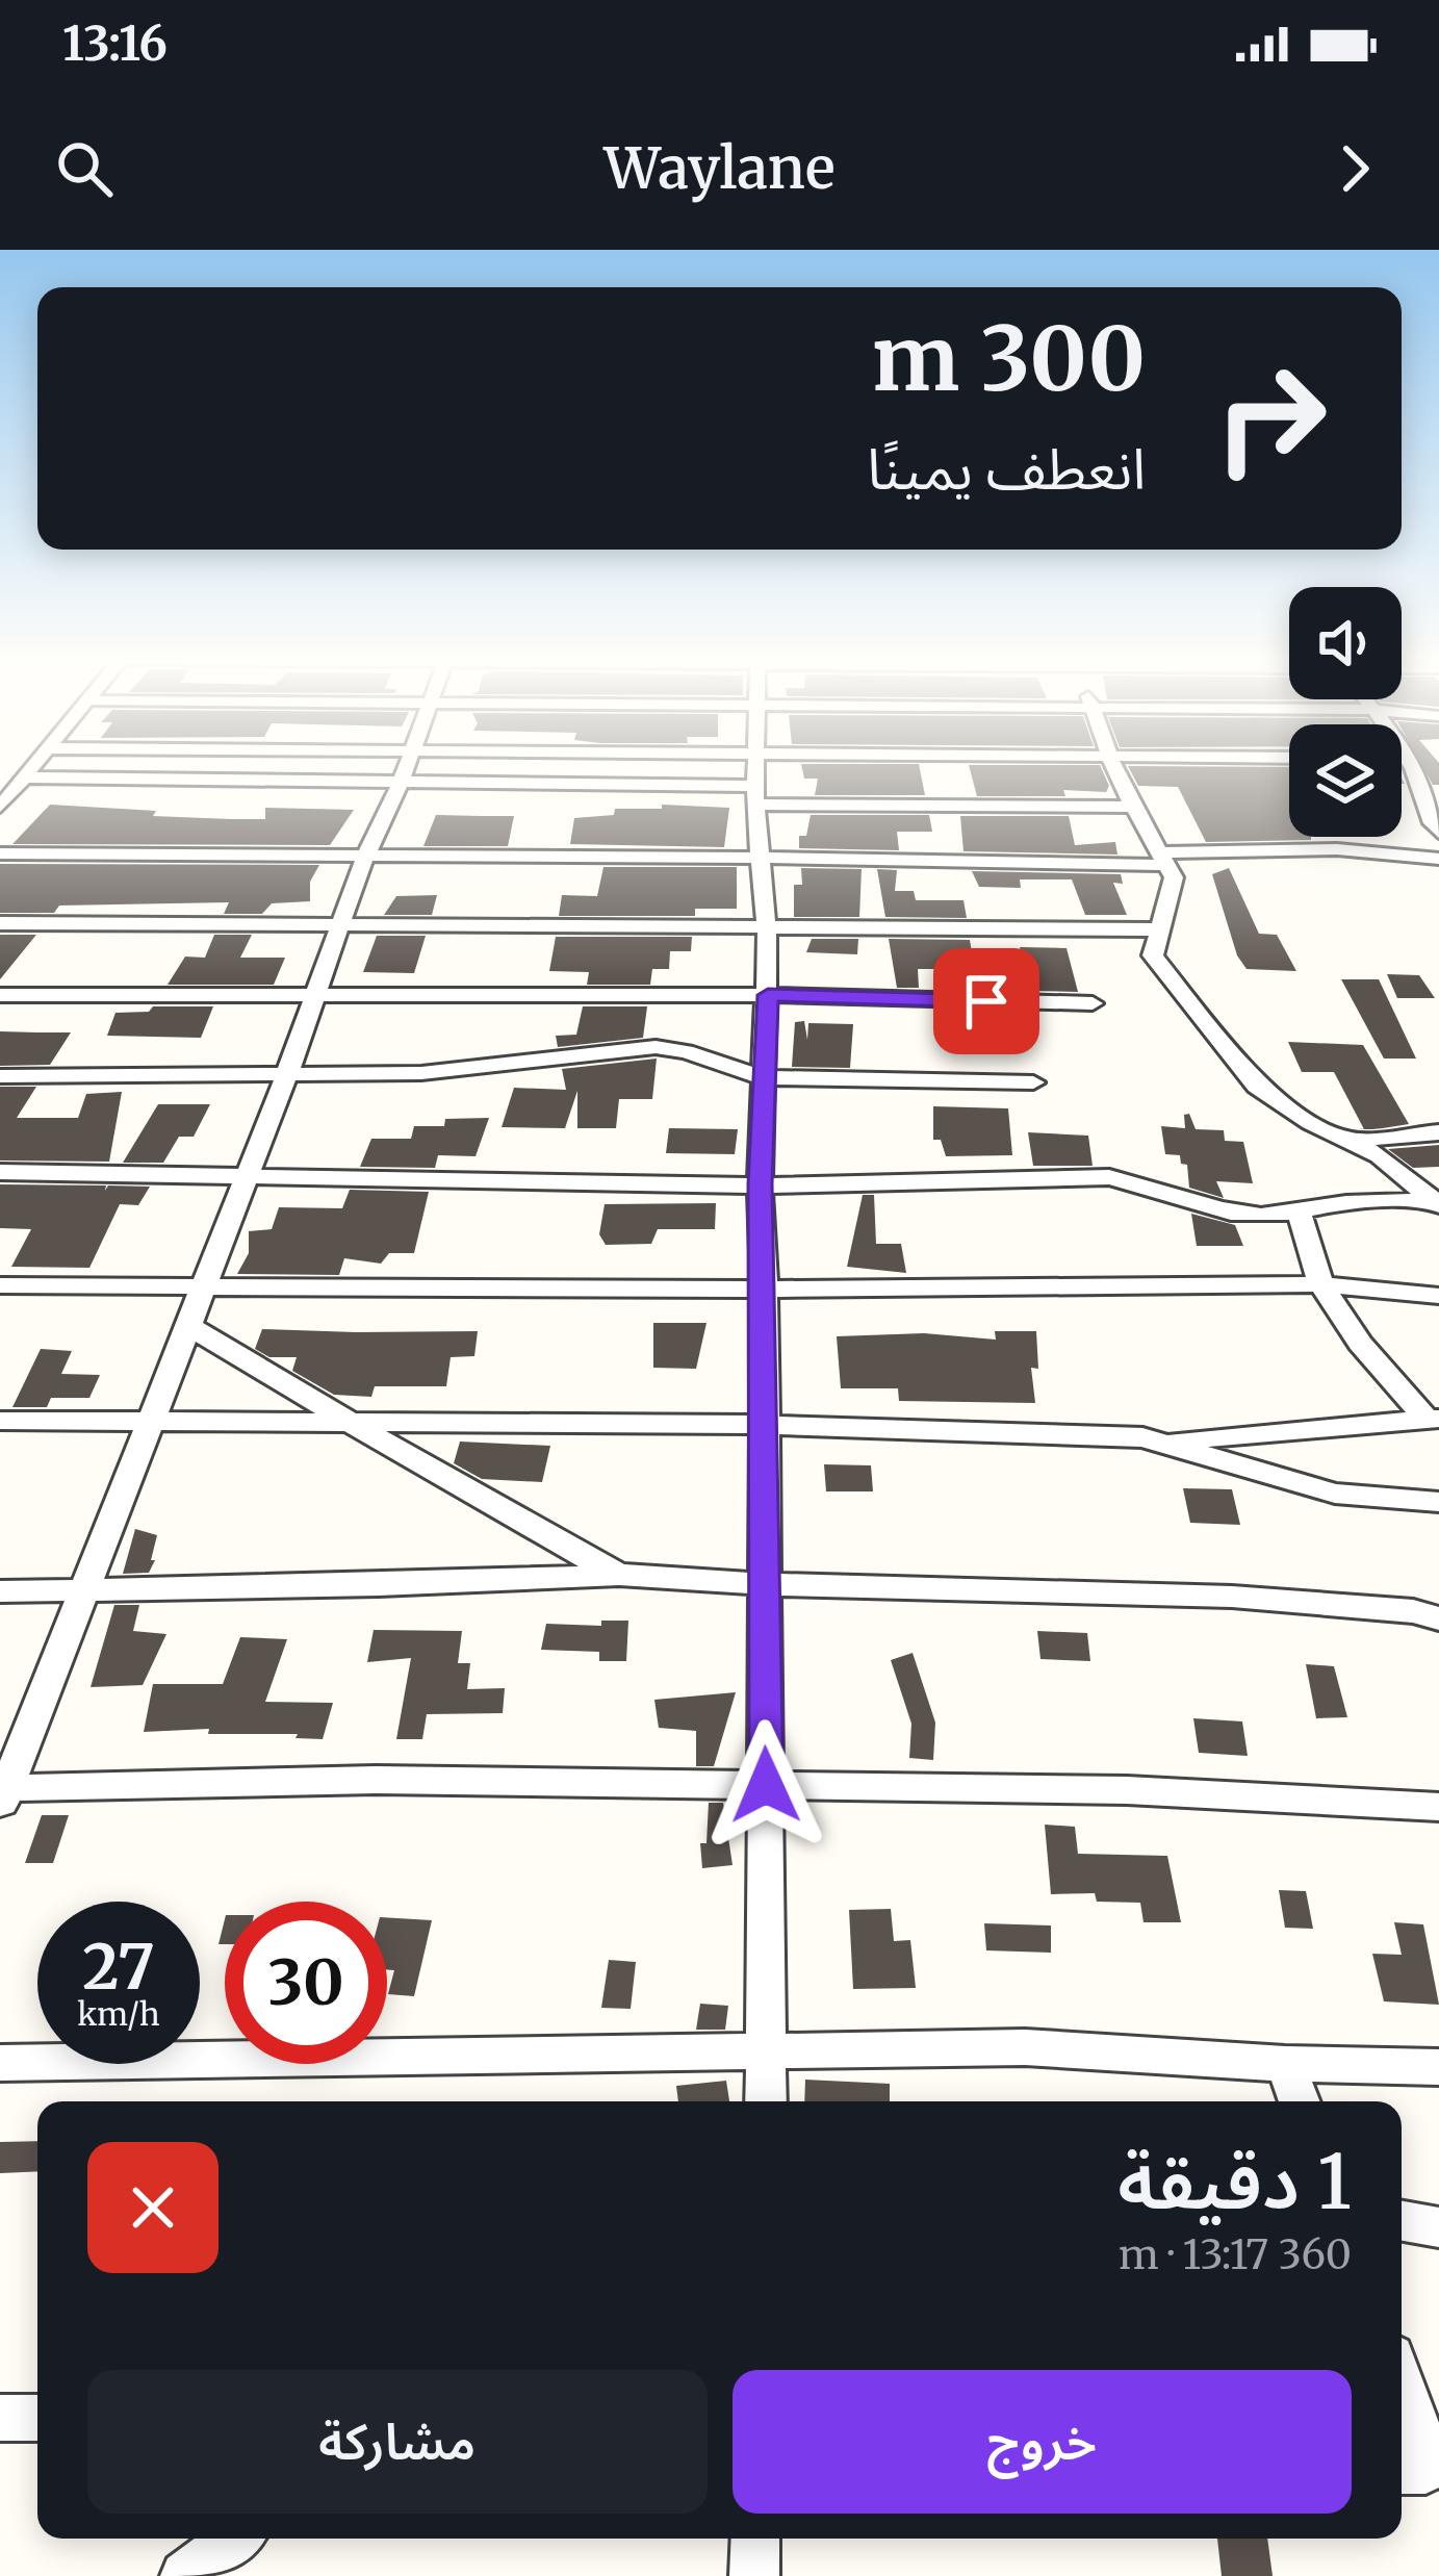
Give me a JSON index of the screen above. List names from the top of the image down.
{
  "page": {
    "status": "13:16",
    "header": "Waylane",
    "turn": ["300 m", "انعطف يمينًا"],
    "speed": "27 km/h",
    "limit": "30",
    "heading": ["1 دقيقة", "360 m · 13:17"],
    "buttons": ["خروج", "مشاركة"]
  }
}
